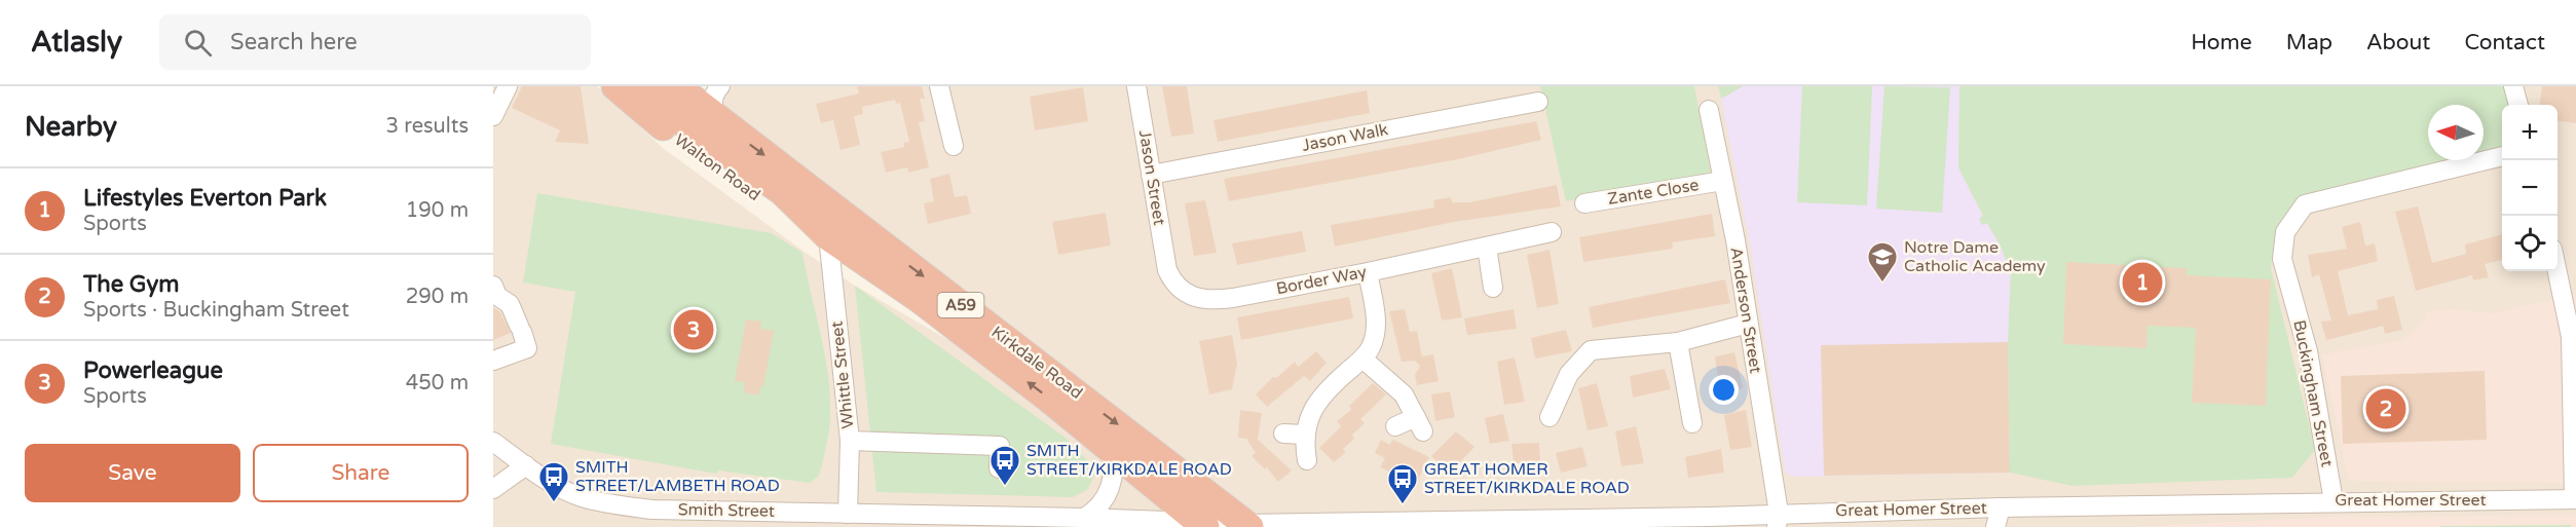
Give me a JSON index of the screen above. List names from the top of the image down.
{
  "streets": {
    "highway": ["Walton Road", "A59", "Kirkdale Road"],
    "street": [
      "Jason Walk",
      "Jason Street",
      "Zante Close",
      "Border Way",
      "Anderson Street",
      "Whittle Street",
      "Buckingham Street",
      "Great Homer Street",
      "Smith Street"
    ]
  },
  "crossings": [
    ["Jason Walk", "Jason Street"],
    ["Walton Road", "Kirkdale Road"],
    ["Walton Road", "Whittle Street"],
    ["Jason Street", "Border Way"],
    ["Zante Close", "Anderson Street"],
    ["Anderson Street", "Great Homer Street"],
    ["Kirkdale Road", "Whittle Street"],
    ["Kirkdale Road", "Great Homer Street"],
    ["Kirkdale Road", "Smith Street"],
    ["Whittle Street", "Smith Street"],
    ["Buckingham Street", "Great Homer Street"],
    ["Great Homer Street", "Smith Street"]
  ],
  "places": {
    "school or university": ["Notre Dame Catholic Academy"],
    "bus stop": ["SMITH STREET/KIRKDALE ROAD", "SMITH STREET/LAMBETH ROAD", "GREAT HOMER STREET/KIRKDALE ROAD"]
  },
  "north": "left",
  "page": {
    "header": "Atlasly",
    "search": "Search here",
    "nav": [
      "Home",
      "Map",
      "About",
      "Contact"
    ],
    "heading": ["Nearby", "3 results"],
    "map_buttons": ["+", "−"],
    "list": [
      {
        "mark": "1",
        "name": "Lifestyles Everton Park",
        "note": "Sports",
        "value": "190 m"
      },
      {
        "mark": "2",
        "name": "The Gym",
        "note": "Sports · Buckingham Street",
        "value": "290 m"
      },
      {
        "mark": "3",
        "name": "Powerleague",
        "note": "Sports",
        "value": "450 m"
      }
    ],
    "pins": ["1", "3", "2"],
    "buttons": ["Save", "Share"]
  }
}
